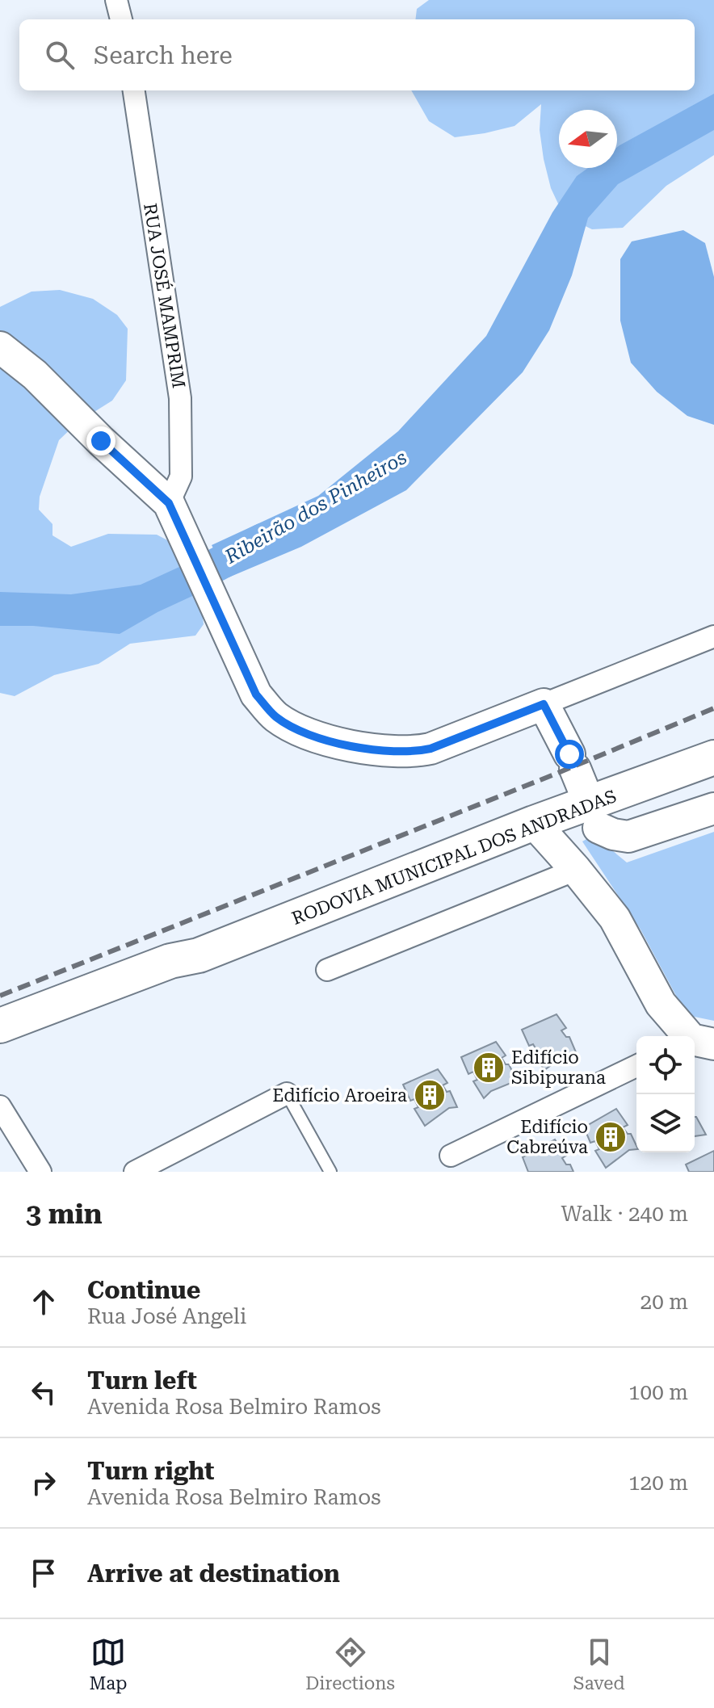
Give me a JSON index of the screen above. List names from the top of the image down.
{
  "streets": {
    "main road": ["RODOVIA MUNICIPAL DOS ANDRADAS"],
    "street": ["RUA JOSÉ MAMPRIM"]
  },
  "water": ["Ribeirão dos Pinheiros"],
  "places": {
    "building": ["Edifício Sibipurana", "Edifício Aroeira", "Edifício Cabreúva"]
  },
  "north": "left",
  "page": {
    "search": "Search here",
    "heading": ["3 min", "Walk · 240 m"],
    "list": [
      ["Continue", "Rua José Angeli", "20 m"],
      ["Turn left", "Avenida Rosa Belmiro Ramos", "100 m"],
      ["Turn right", "Avenida Rosa Belmiro Ramos", "120 m"],
      "Arrive at destination"
    ],
    "nav": ["Map", "Directions", "Saved"]
  }
}
